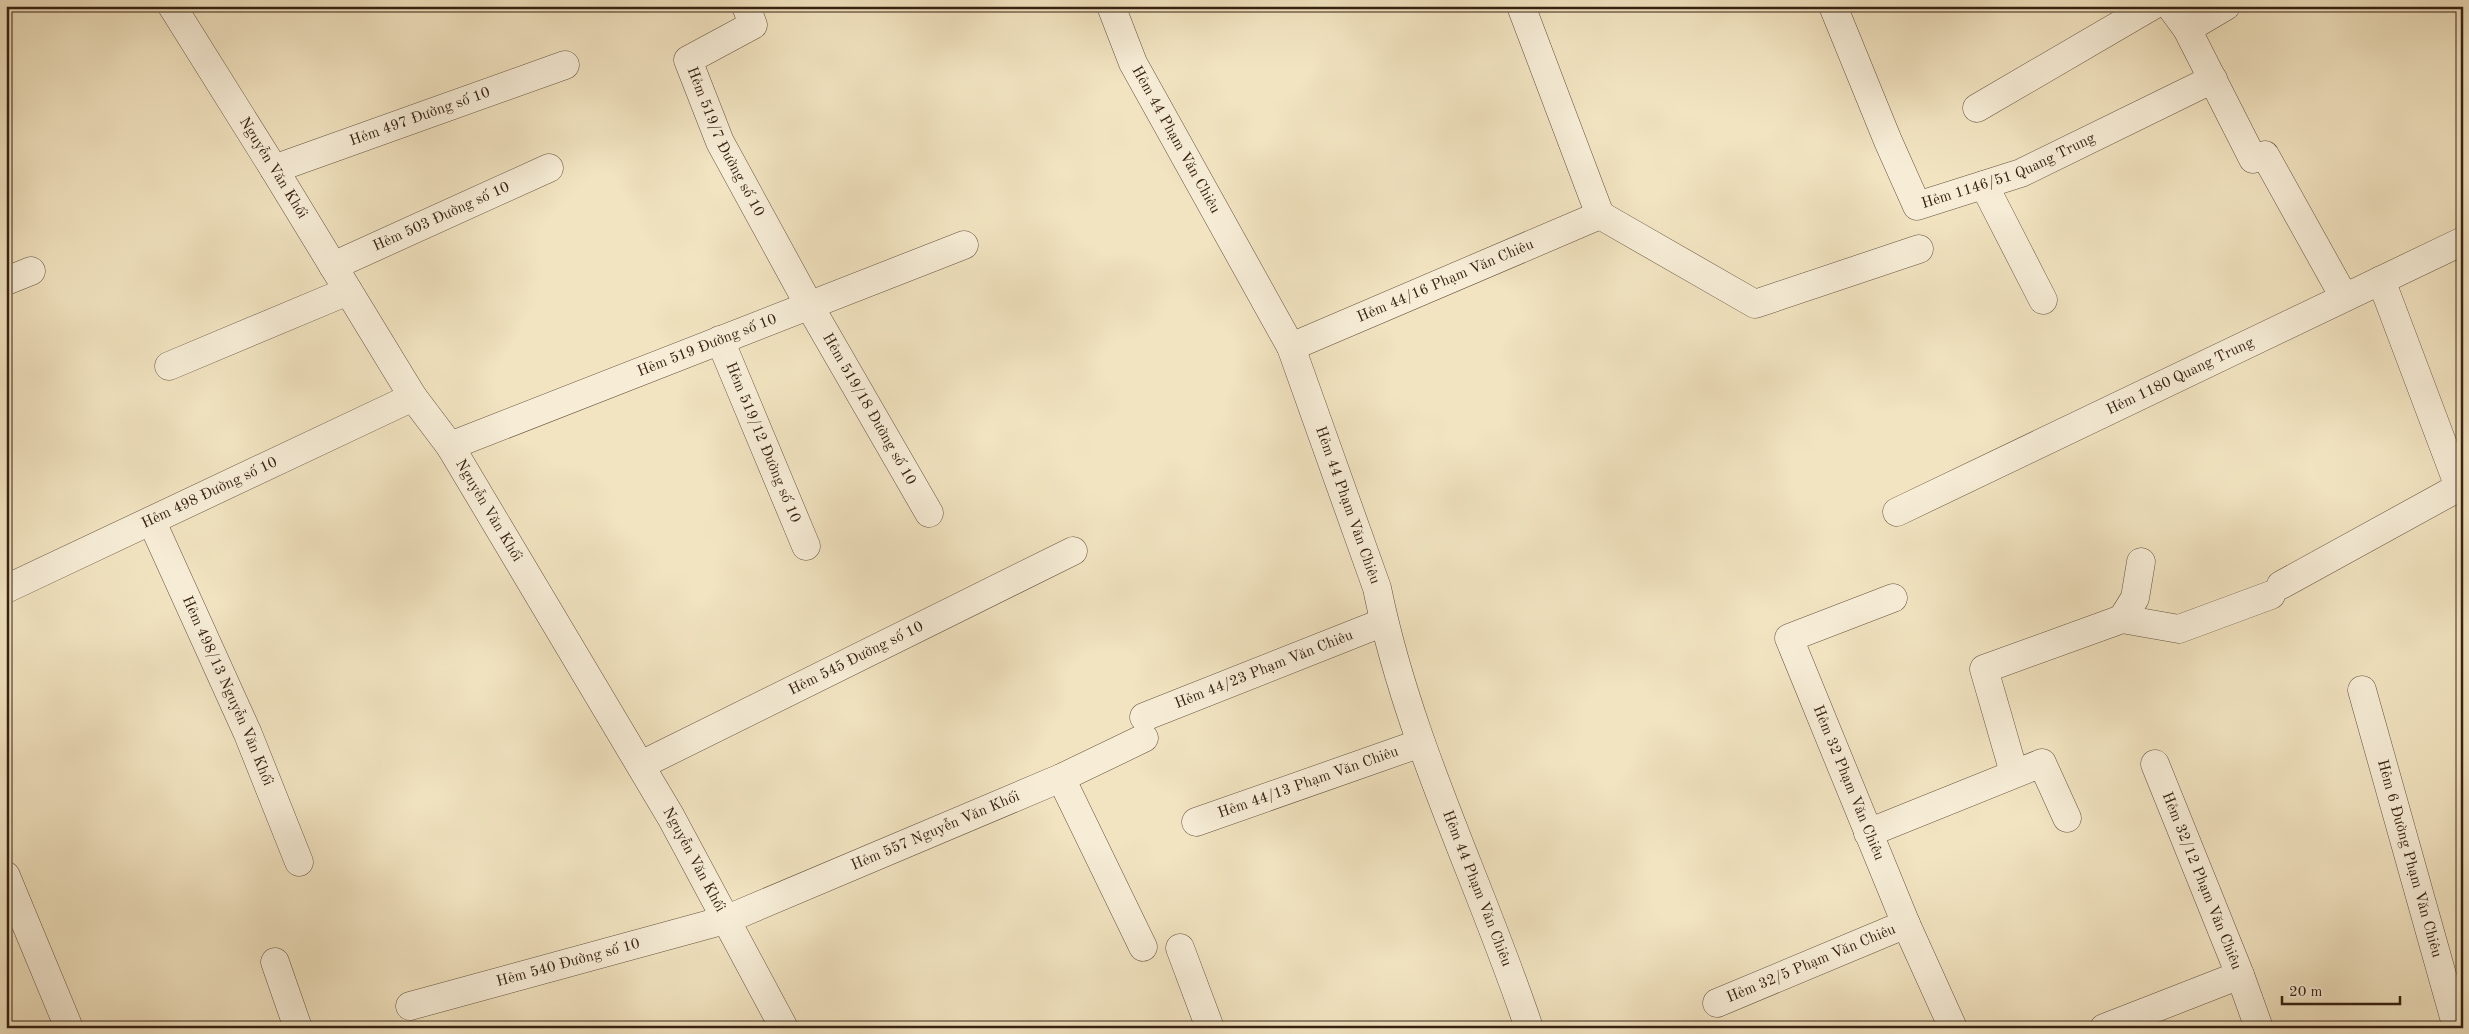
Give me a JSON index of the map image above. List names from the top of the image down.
{
  "streets": {
    "street": [
      "Hẻm 497 Đường số 10",
      "Hẻm 44 Phạm Văn Chiêu",
      "Hẻm 519/7 Đường số 10",
      "Nguyễn Văn Khối",
      "Hẻm 1146/51 Quang Trung",
      "Hẻm 503 Đường số 10",
      "Hẻm 44/16 Phạm Văn Chiêu",
      "Hẻm 519 Đường số 10",
      "Hẻm 1180 Quang Trung",
      "Hẻm 519/18 Đường số 10",
      "Hẻm 519/12 Đường số 10",
      "Hẻm 498 Đường số 10",
      "Hẻm 545 Đường số 10",
      "Hẻm 44/23 Phạm Văn Chiêu",
      "Hẻm 498/13 Nguyễn Văn Khối",
      "Hẻm 32 Phạm Văn Chiêu",
      "Hẻm 44/13 Phạm Văn Chiêu",
      "Hẻm 557 Nguyễn Văn Khối",
      "Hẻm 6 Đường Phạm Văn Chiêu",
      "Hẻm 32/12 Phạm Văn Chiêu",
      "Hẻm 540 Đường số 10",
      "Hẻm 32/5 Phạm Văn Chiêu"
    ]
  },
  "crossings": [
    ["Hẻm 497 Đường số 10", "Nguyễn Văn Khối"],
    ["Hẻm 44 Phạm Văn Chiêu", "Hẻm 44/16 Phạm Văn Chiêu"],
    ["Hẻm 44 Phạm Văn Chiêu", "Hẻm 44/23 Phạm Văn Chiêu"],
    ["Hẻm 44 Phạm Văn Chiêu", "Hẻm 44/13 Phạm Văn Chiêu"],
    ["Hẻm 519/7 Đường số 10", "Hẻm 519 Đường số 10"],
    ["Hẻm 519/7 Đường số 10", "Hẻm 519/18 Đường số 10"],
    ["Nguyễn Văn Khối", "Hẻm 503 Đường số 10"],
    ["Nguyễn Văn Khối", "Hẻm 519 Đường số 10"],
    ["Nguyễn Văn Khối", "Hẻm 498 Đường số 10"],
    ["Nguyễn Văn Khối", "Hẻm 545 Đường số 10"],
    ["Nguyễn Văn Khối", "Hẻm 557 Nguyễn Văn Khối"],
    ["Nguyễn Văn Khối", "Hẻm 540 Đường số 10"],
    ["Hẻm 519 Đường số 10", "Hẻm 519/18 Đường số 10"],
    ["Hẻm 519 Đường số 10", "Hẻm 519/12 Đường số 10"],
    ["Hẻm 498 Đường số 10", "Hẻm 498/13 Nguyễn Văn Khối"],
    ["Hẻm 44/23 Phạm Văn Chiêu", "Hẻm 557 Nguyễn Văn Khối"],
    ["Hẻm 32 Phạm Văn Chiêu", "Hẻm 32/5 Phạm Văn Chiêu"],
    ["Hẻm 557 Nguyễn Văn Khối", "Hẻm 540 Đường số 10"]
  ],
  "scale_bar": "20 m"
}
